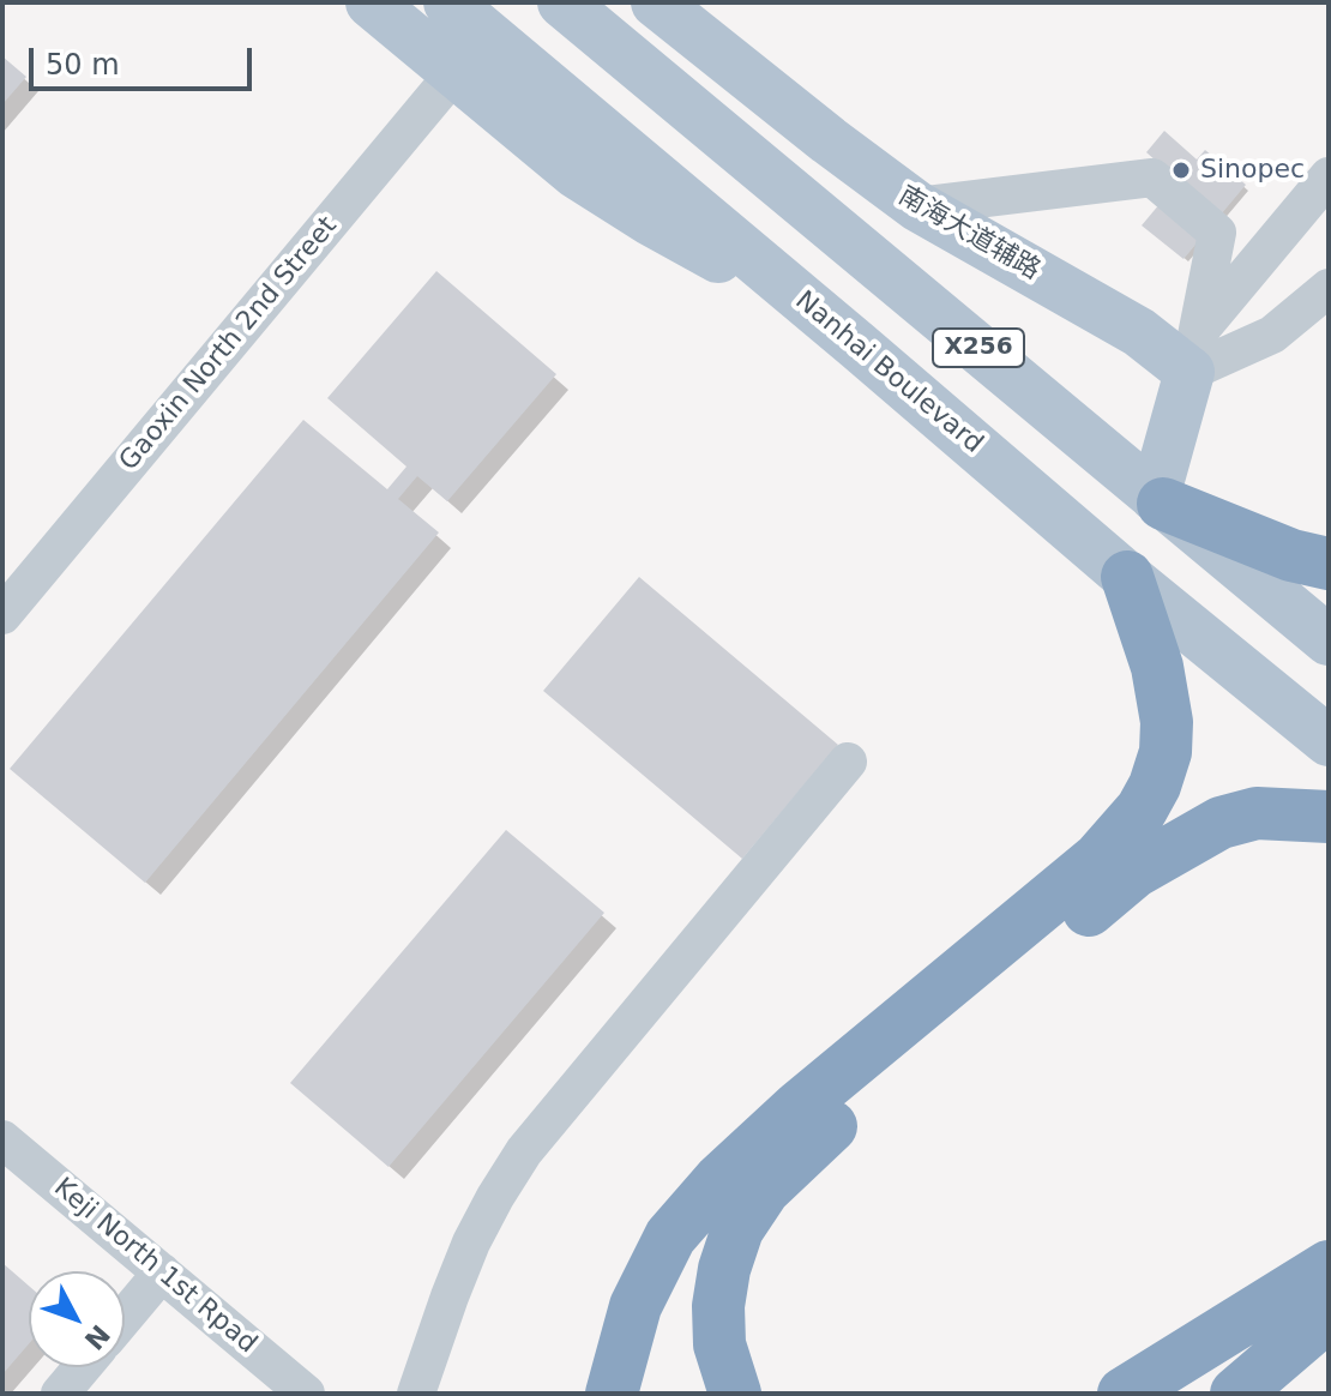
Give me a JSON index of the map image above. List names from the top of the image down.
{
  "streets": {
    "main road": ["南海大道辅路", "X256", "Nanhai Boulevard"],
    "street": ["Gaoxin North 2nd Street", "Keji North 1st Rpad"]
  },
  "places": ["Sinopec"],
  "scale_bar": "50 m",
  "north": "bottom right"
}
